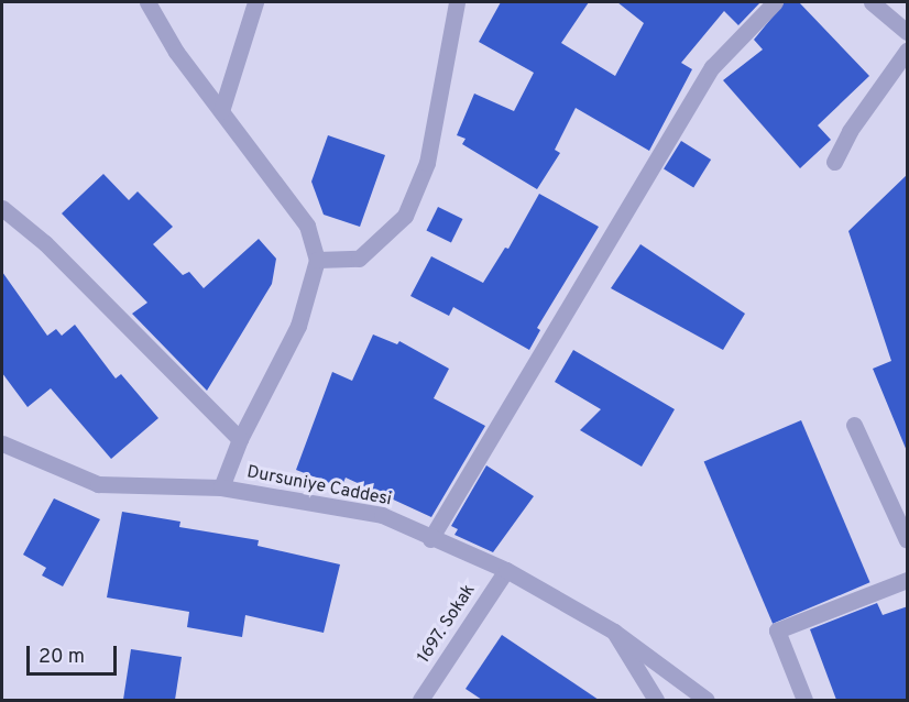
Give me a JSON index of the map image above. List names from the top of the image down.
{
  "streets": {
    "street": ["Dursuniye Caddesi", "1697. Sokak"]
  },
  "crossings": [
    ["Dursuniye Caddesi", "1697. Sokak"]
  ],
  "scale_bar": "20 m"
}
